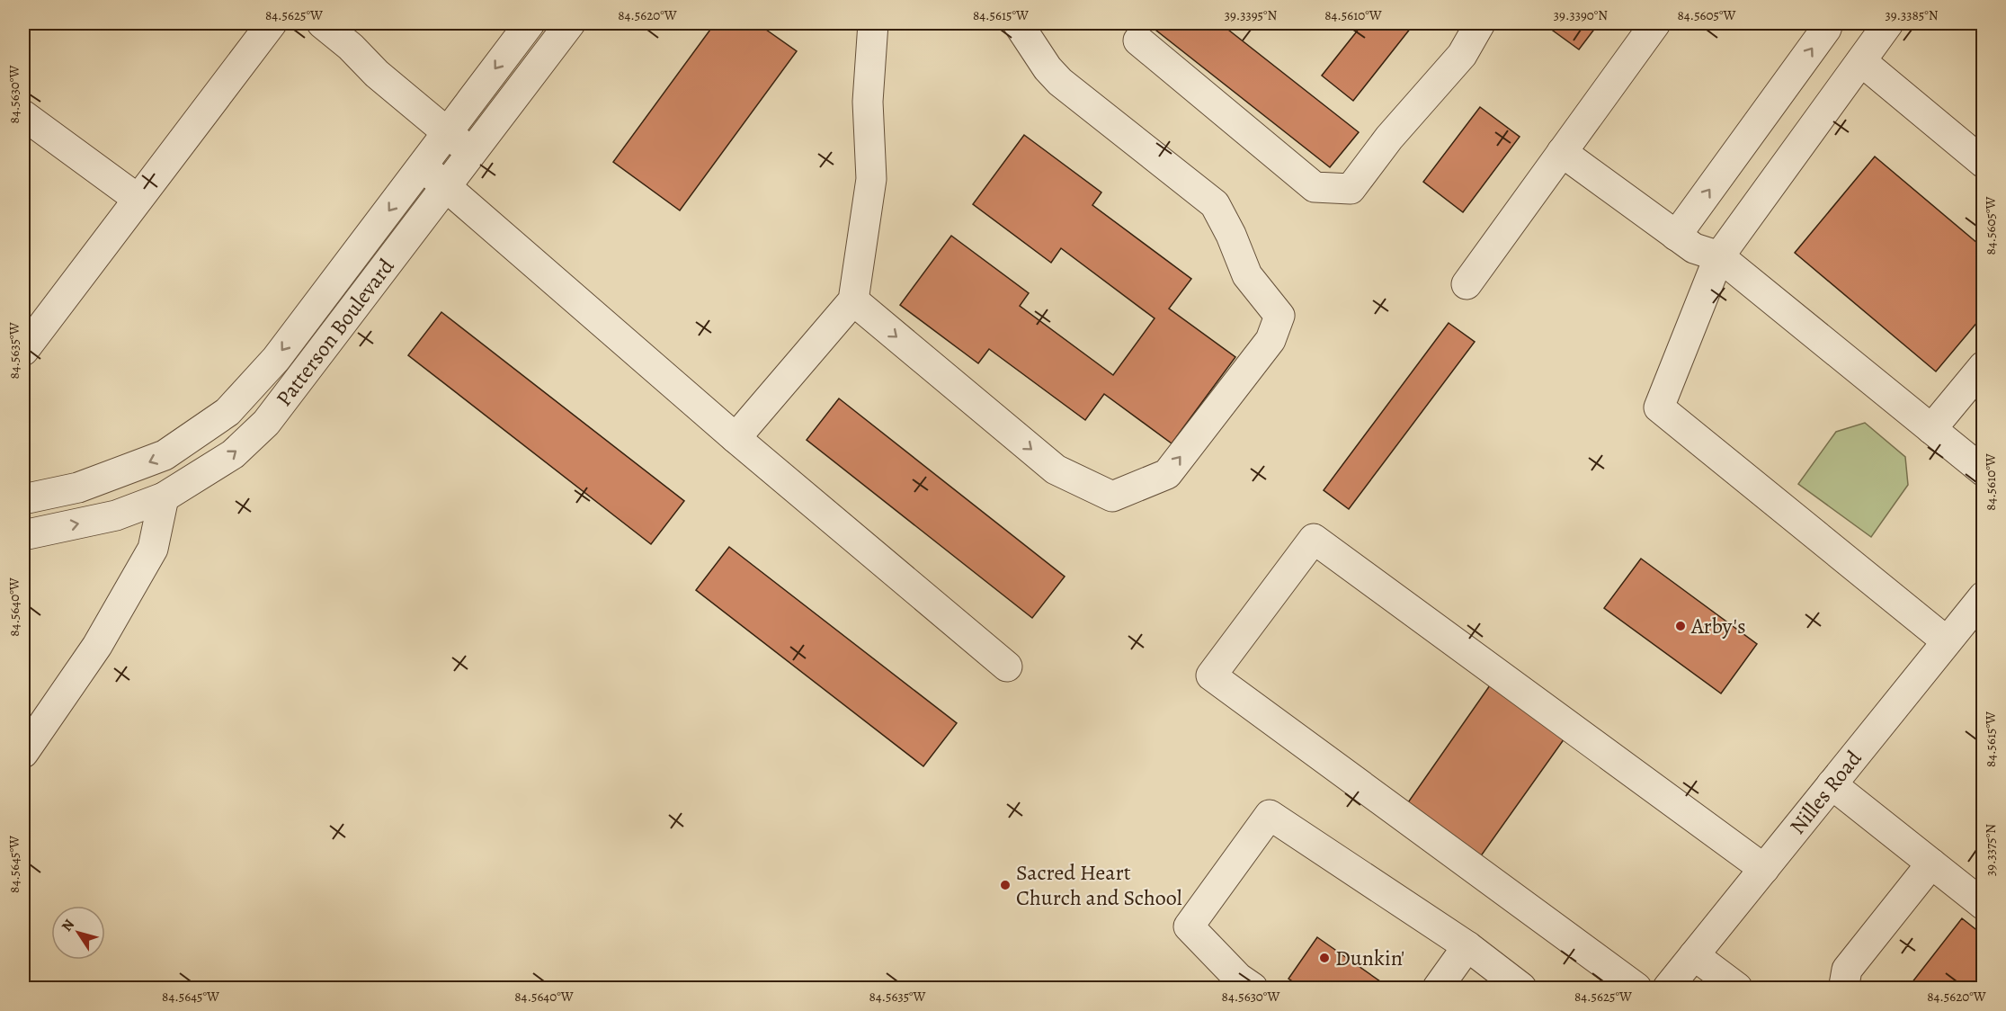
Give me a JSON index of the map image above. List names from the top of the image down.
{
  "streets": {
    "street": ["Patterson Boulevard", "Nilles Road"]
  },
  "places": ["Arby's", "Sacred Heart Church and School", "Dunkin'"],
  "north": "top left",
  "coordinates": [
    "84.5625°W",
    "84.5620°W",
    "84.5615°W",
    "39.3395°N",
    "84.5610°W",
    "39.3390°N",
    "84.5605°W",
    "39.3385°N",
    "84.5630°W",
    "84.5635°W",
    "84.5640°W",
    "39.3375°N",
    "84.5645°W"
  ]
}
